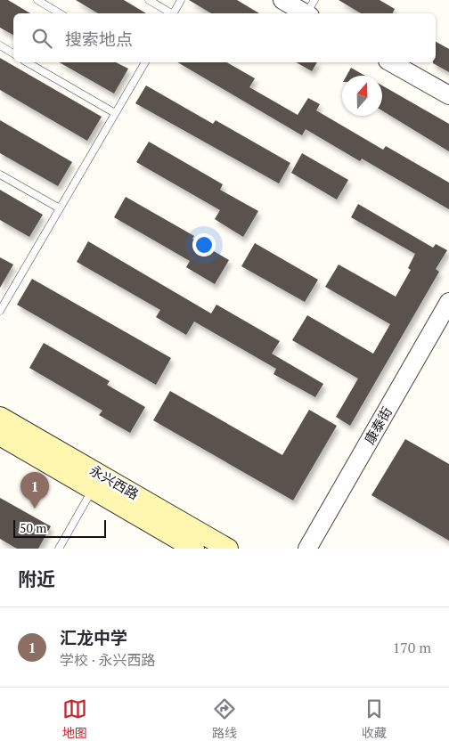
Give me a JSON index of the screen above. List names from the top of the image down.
{
  "streets": {
    "main road": ["永兴西路"],
    "street": ["康泰街"]
  },
  "scale_bar": "50 m",
  "north": "top",
  "page": {
    "search": "搜索地点",
    "pins": "1",
    "scale": "50 m",
    "heading": "附近",
    "list": [
      {
        "mark": "1",
        "name": "汇龙中学",
        "note": "学校 · 永兴西路",
        "value": "170 m"
      }
    ],
    "nav": ["地图", "路线", "收藏"]
  }
}
